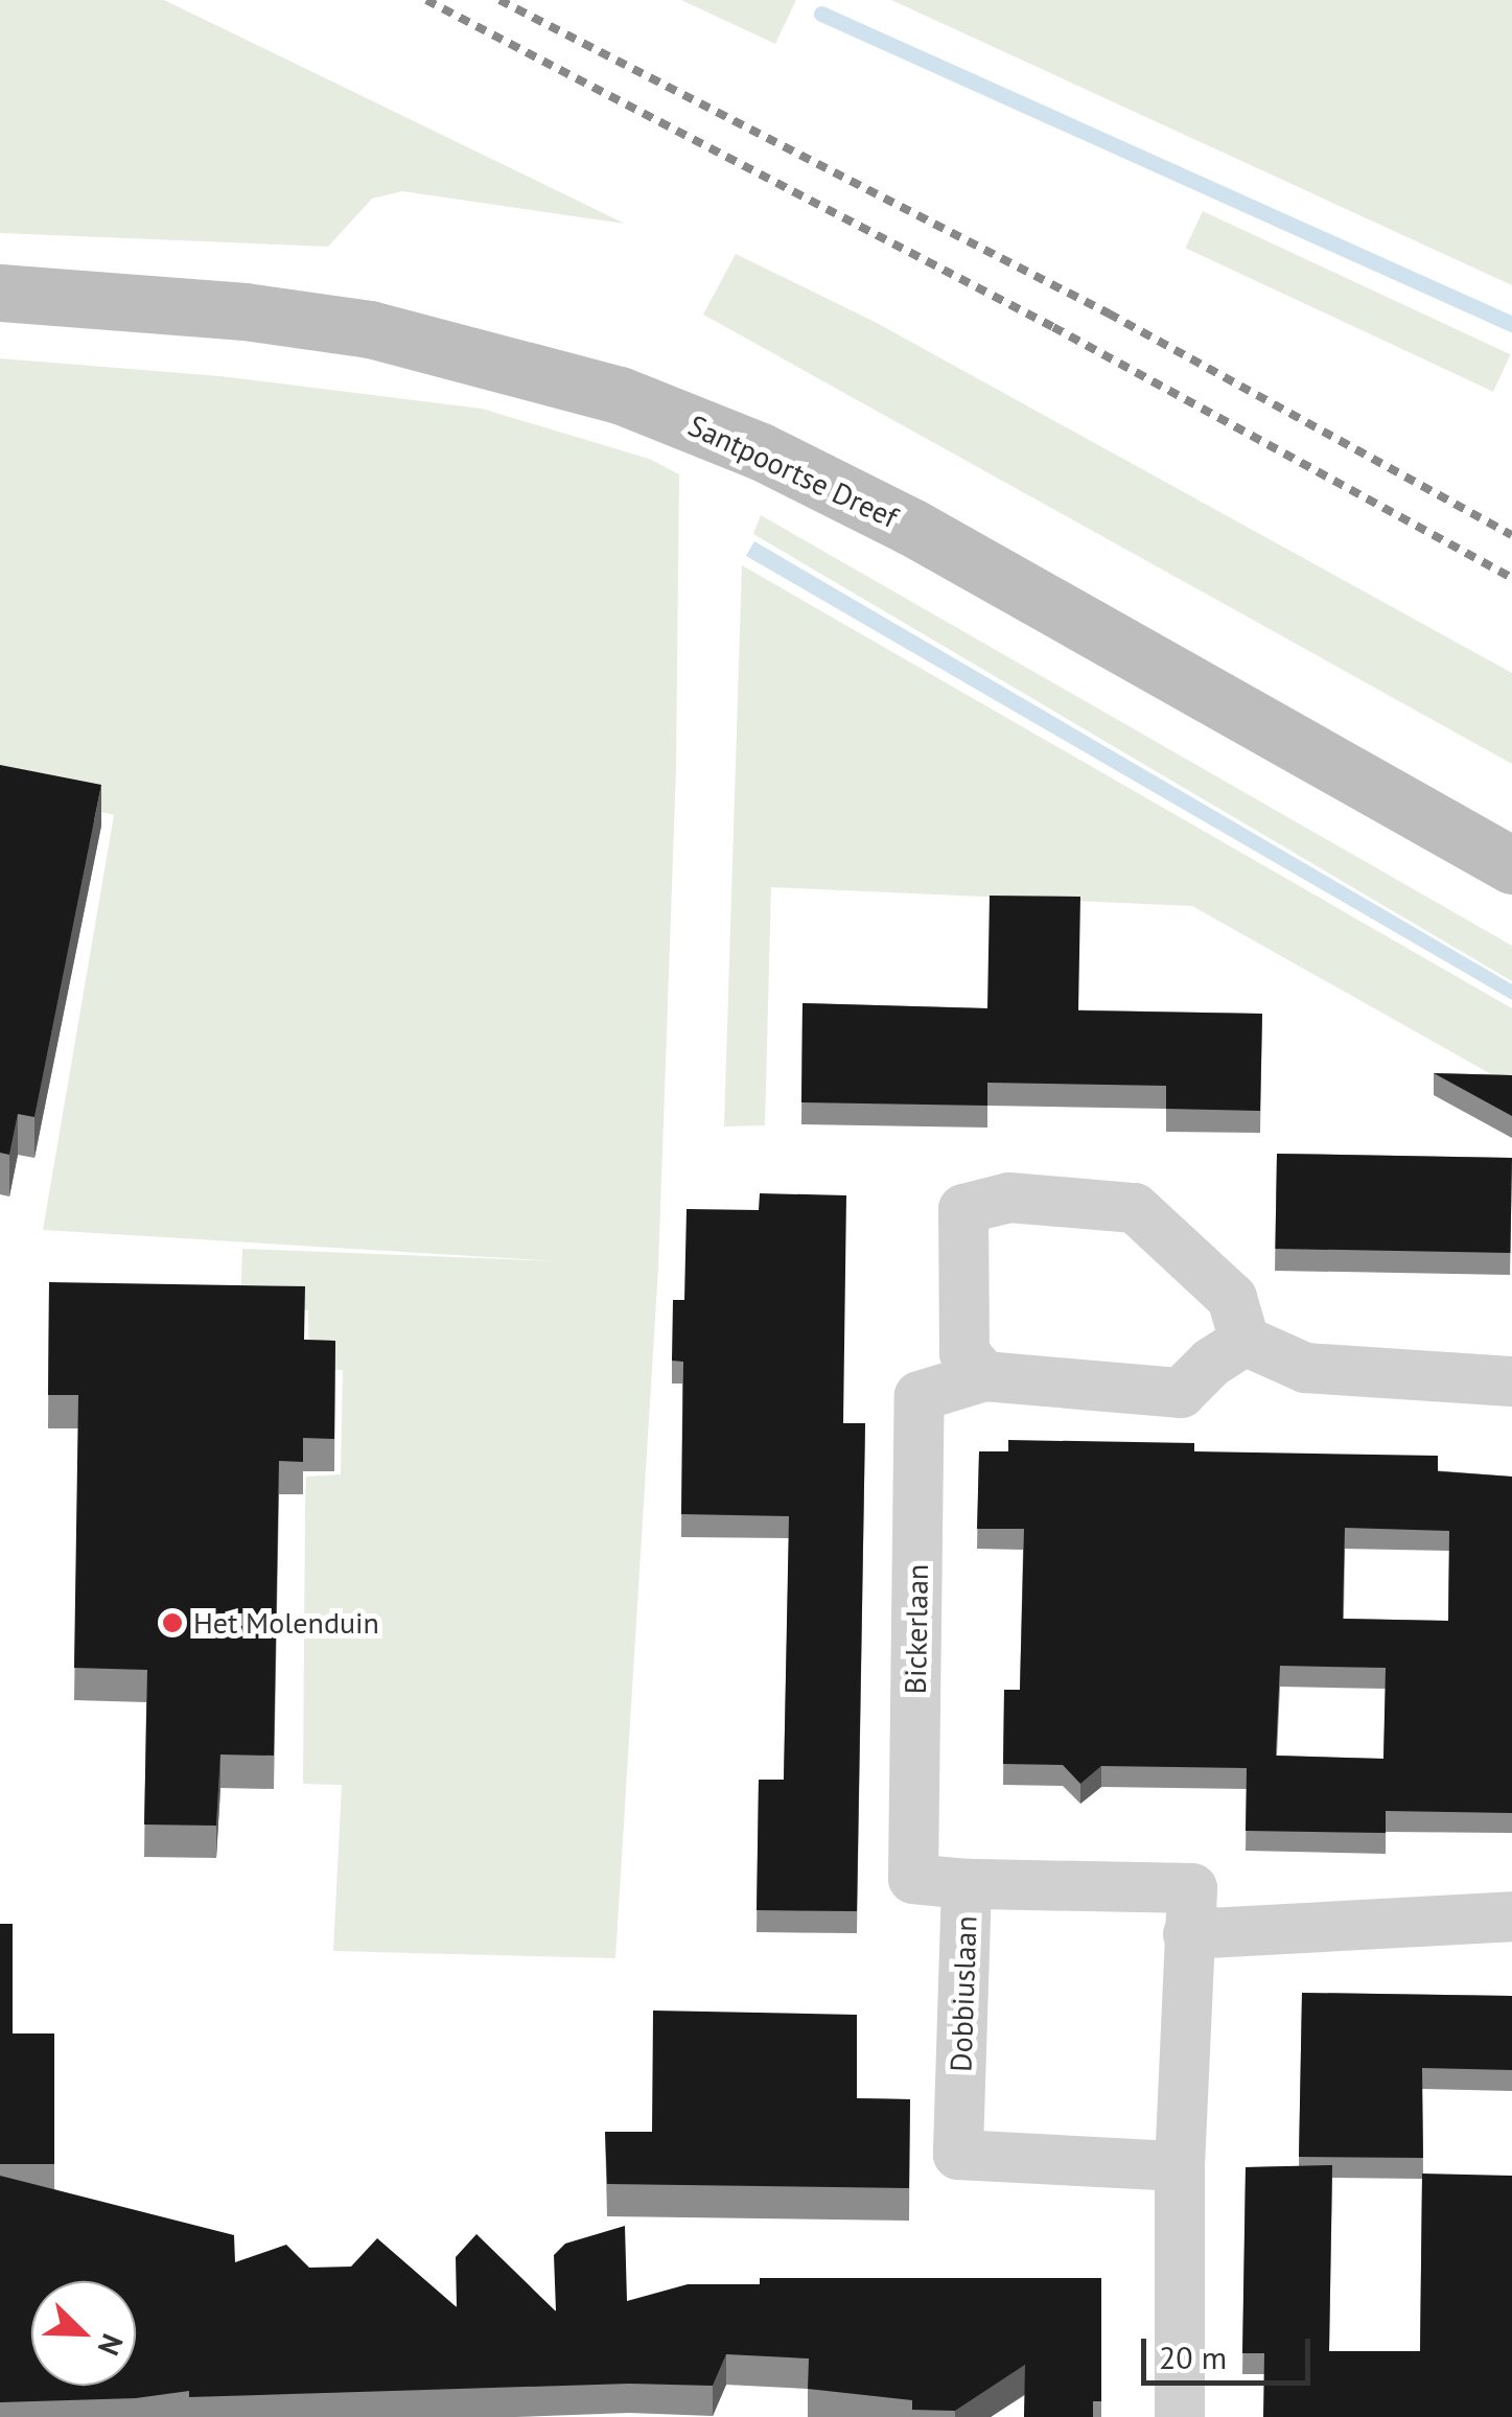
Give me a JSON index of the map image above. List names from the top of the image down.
{
  "streets": {
    "street": ["Santpoortse Dreef", "Bickerlaan", "Dobbiuslaan"]
  },
  "crossings": [
    ["Bickerlaan", "Dobbiuslaan"]
  ],
  "places": ["Het Molenduin"],
  "scale_bar": "20 m",
  "north": "bottom right"
}
